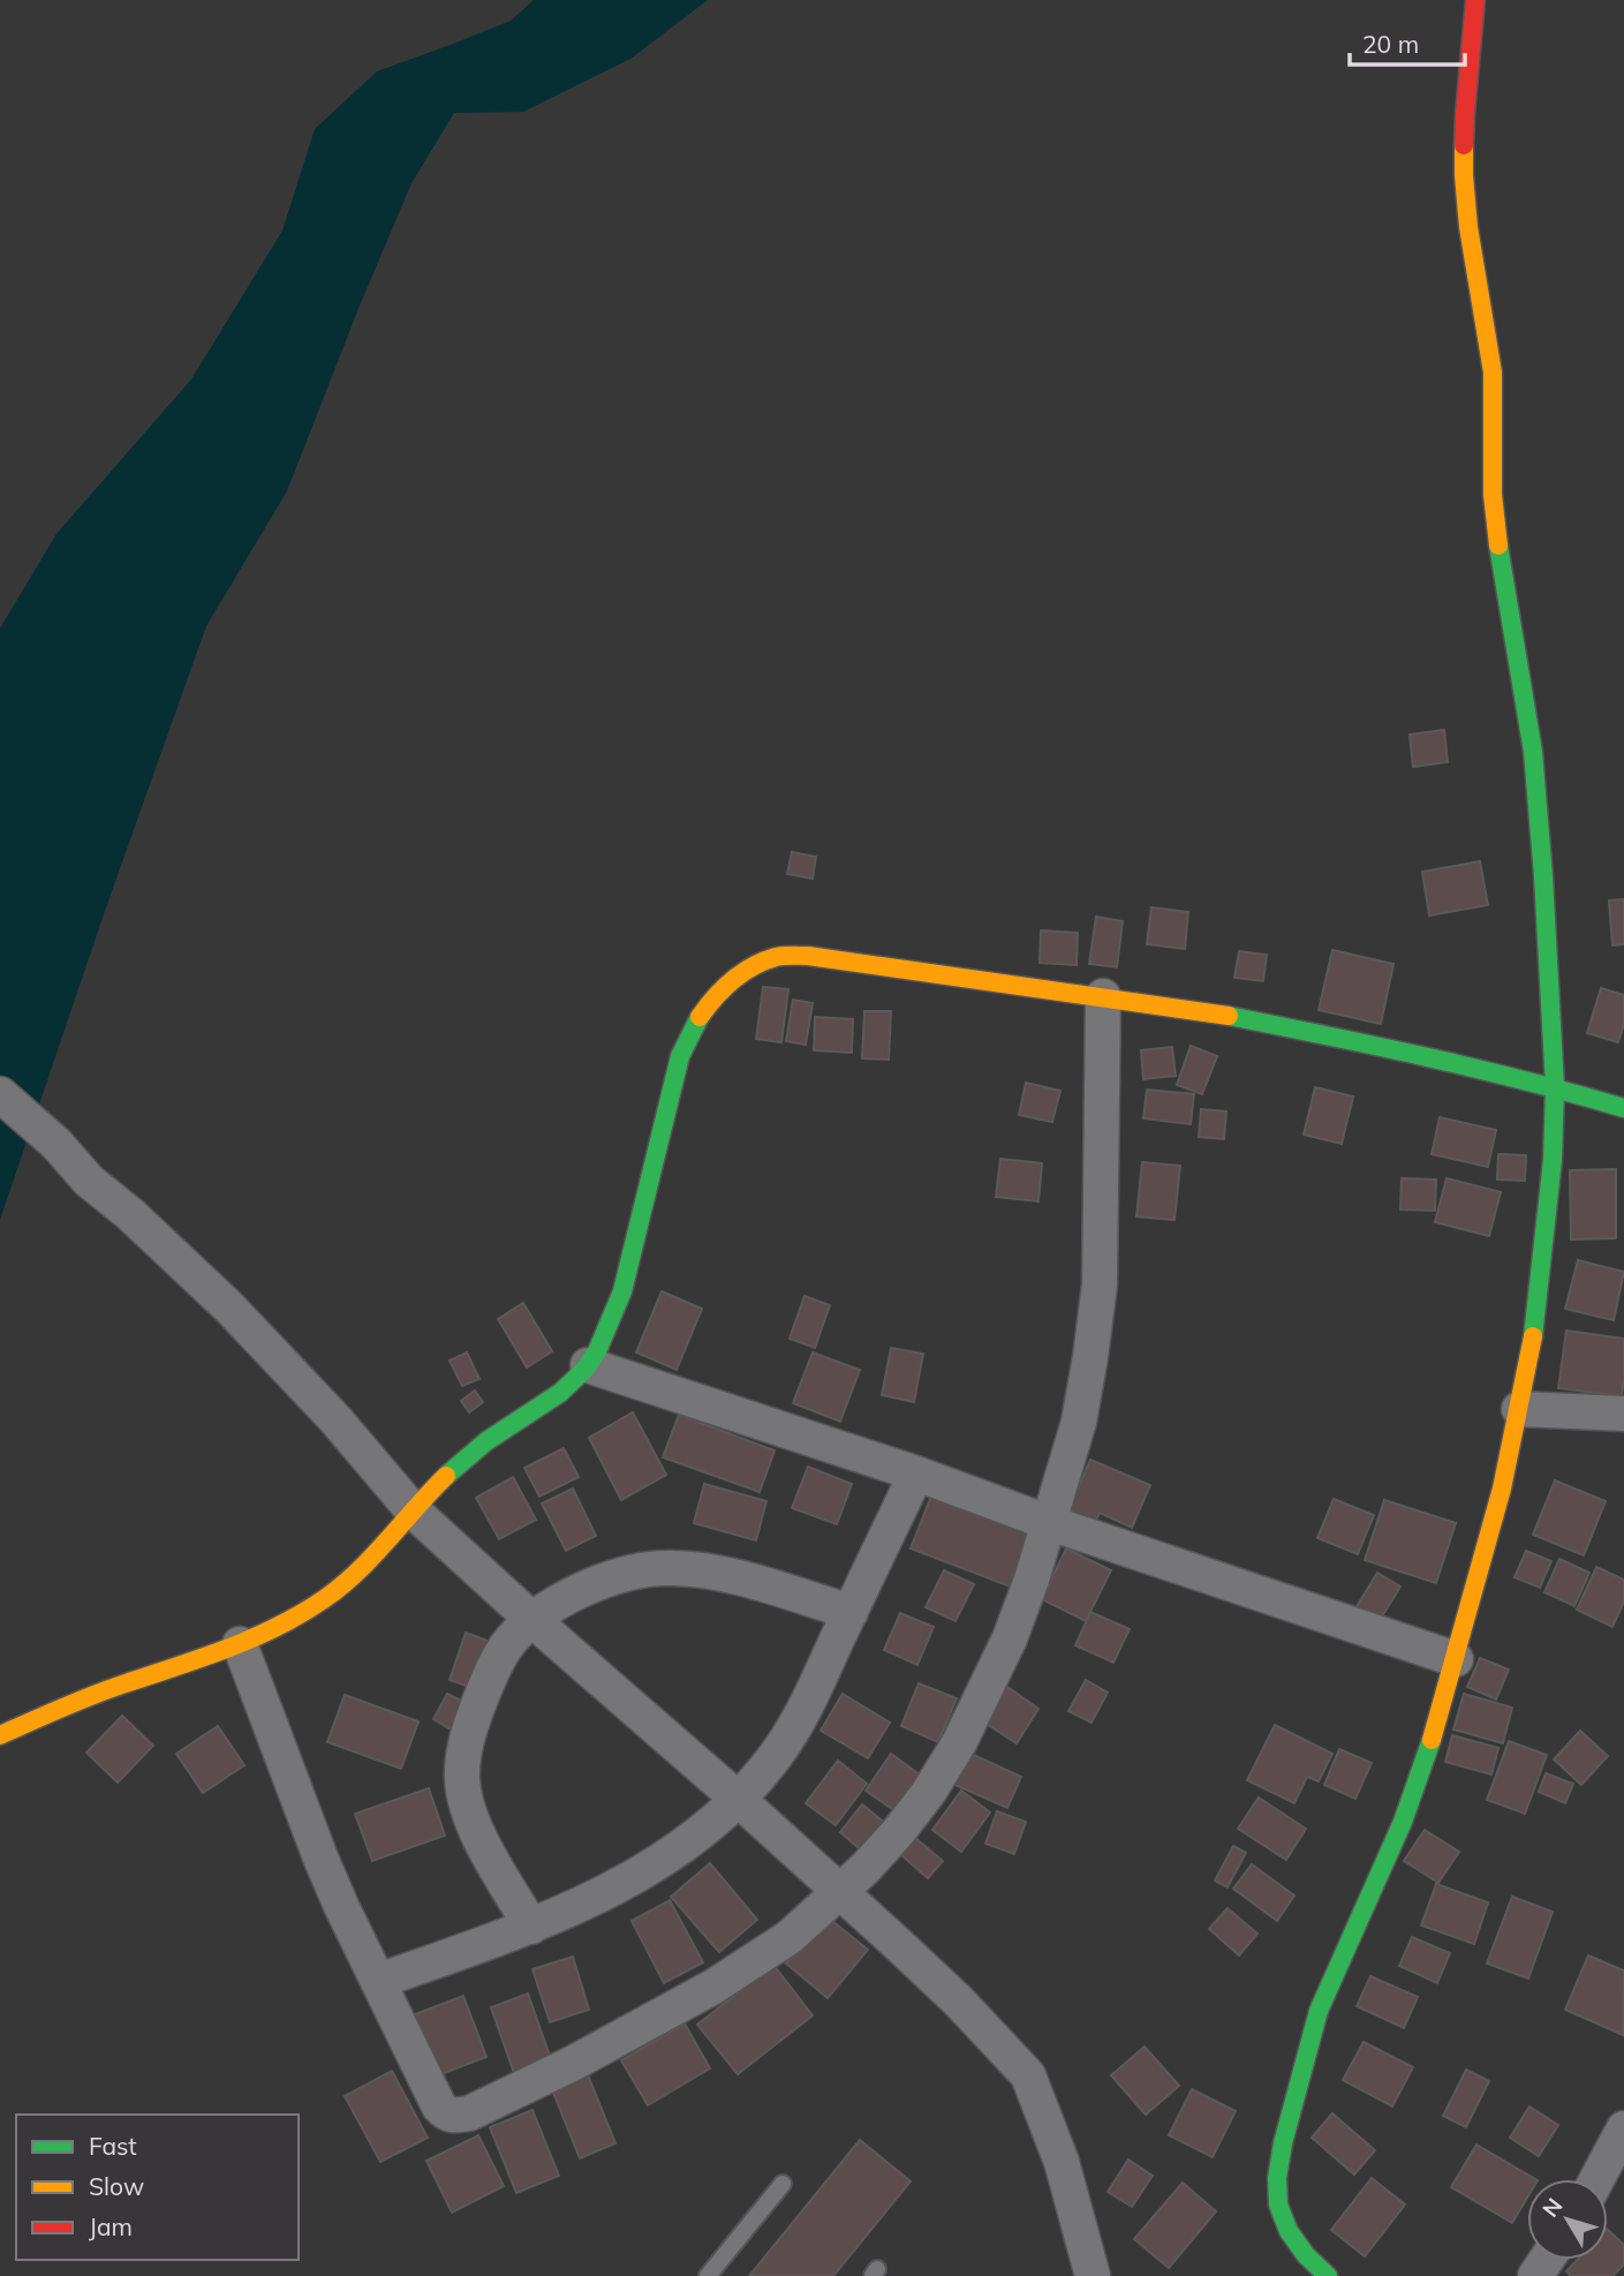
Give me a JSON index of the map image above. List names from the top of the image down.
{
  "legend": ["Fast", "Slow", "Jam"],
  "scale_bar": "20 m",
  "north": "top left"
}
